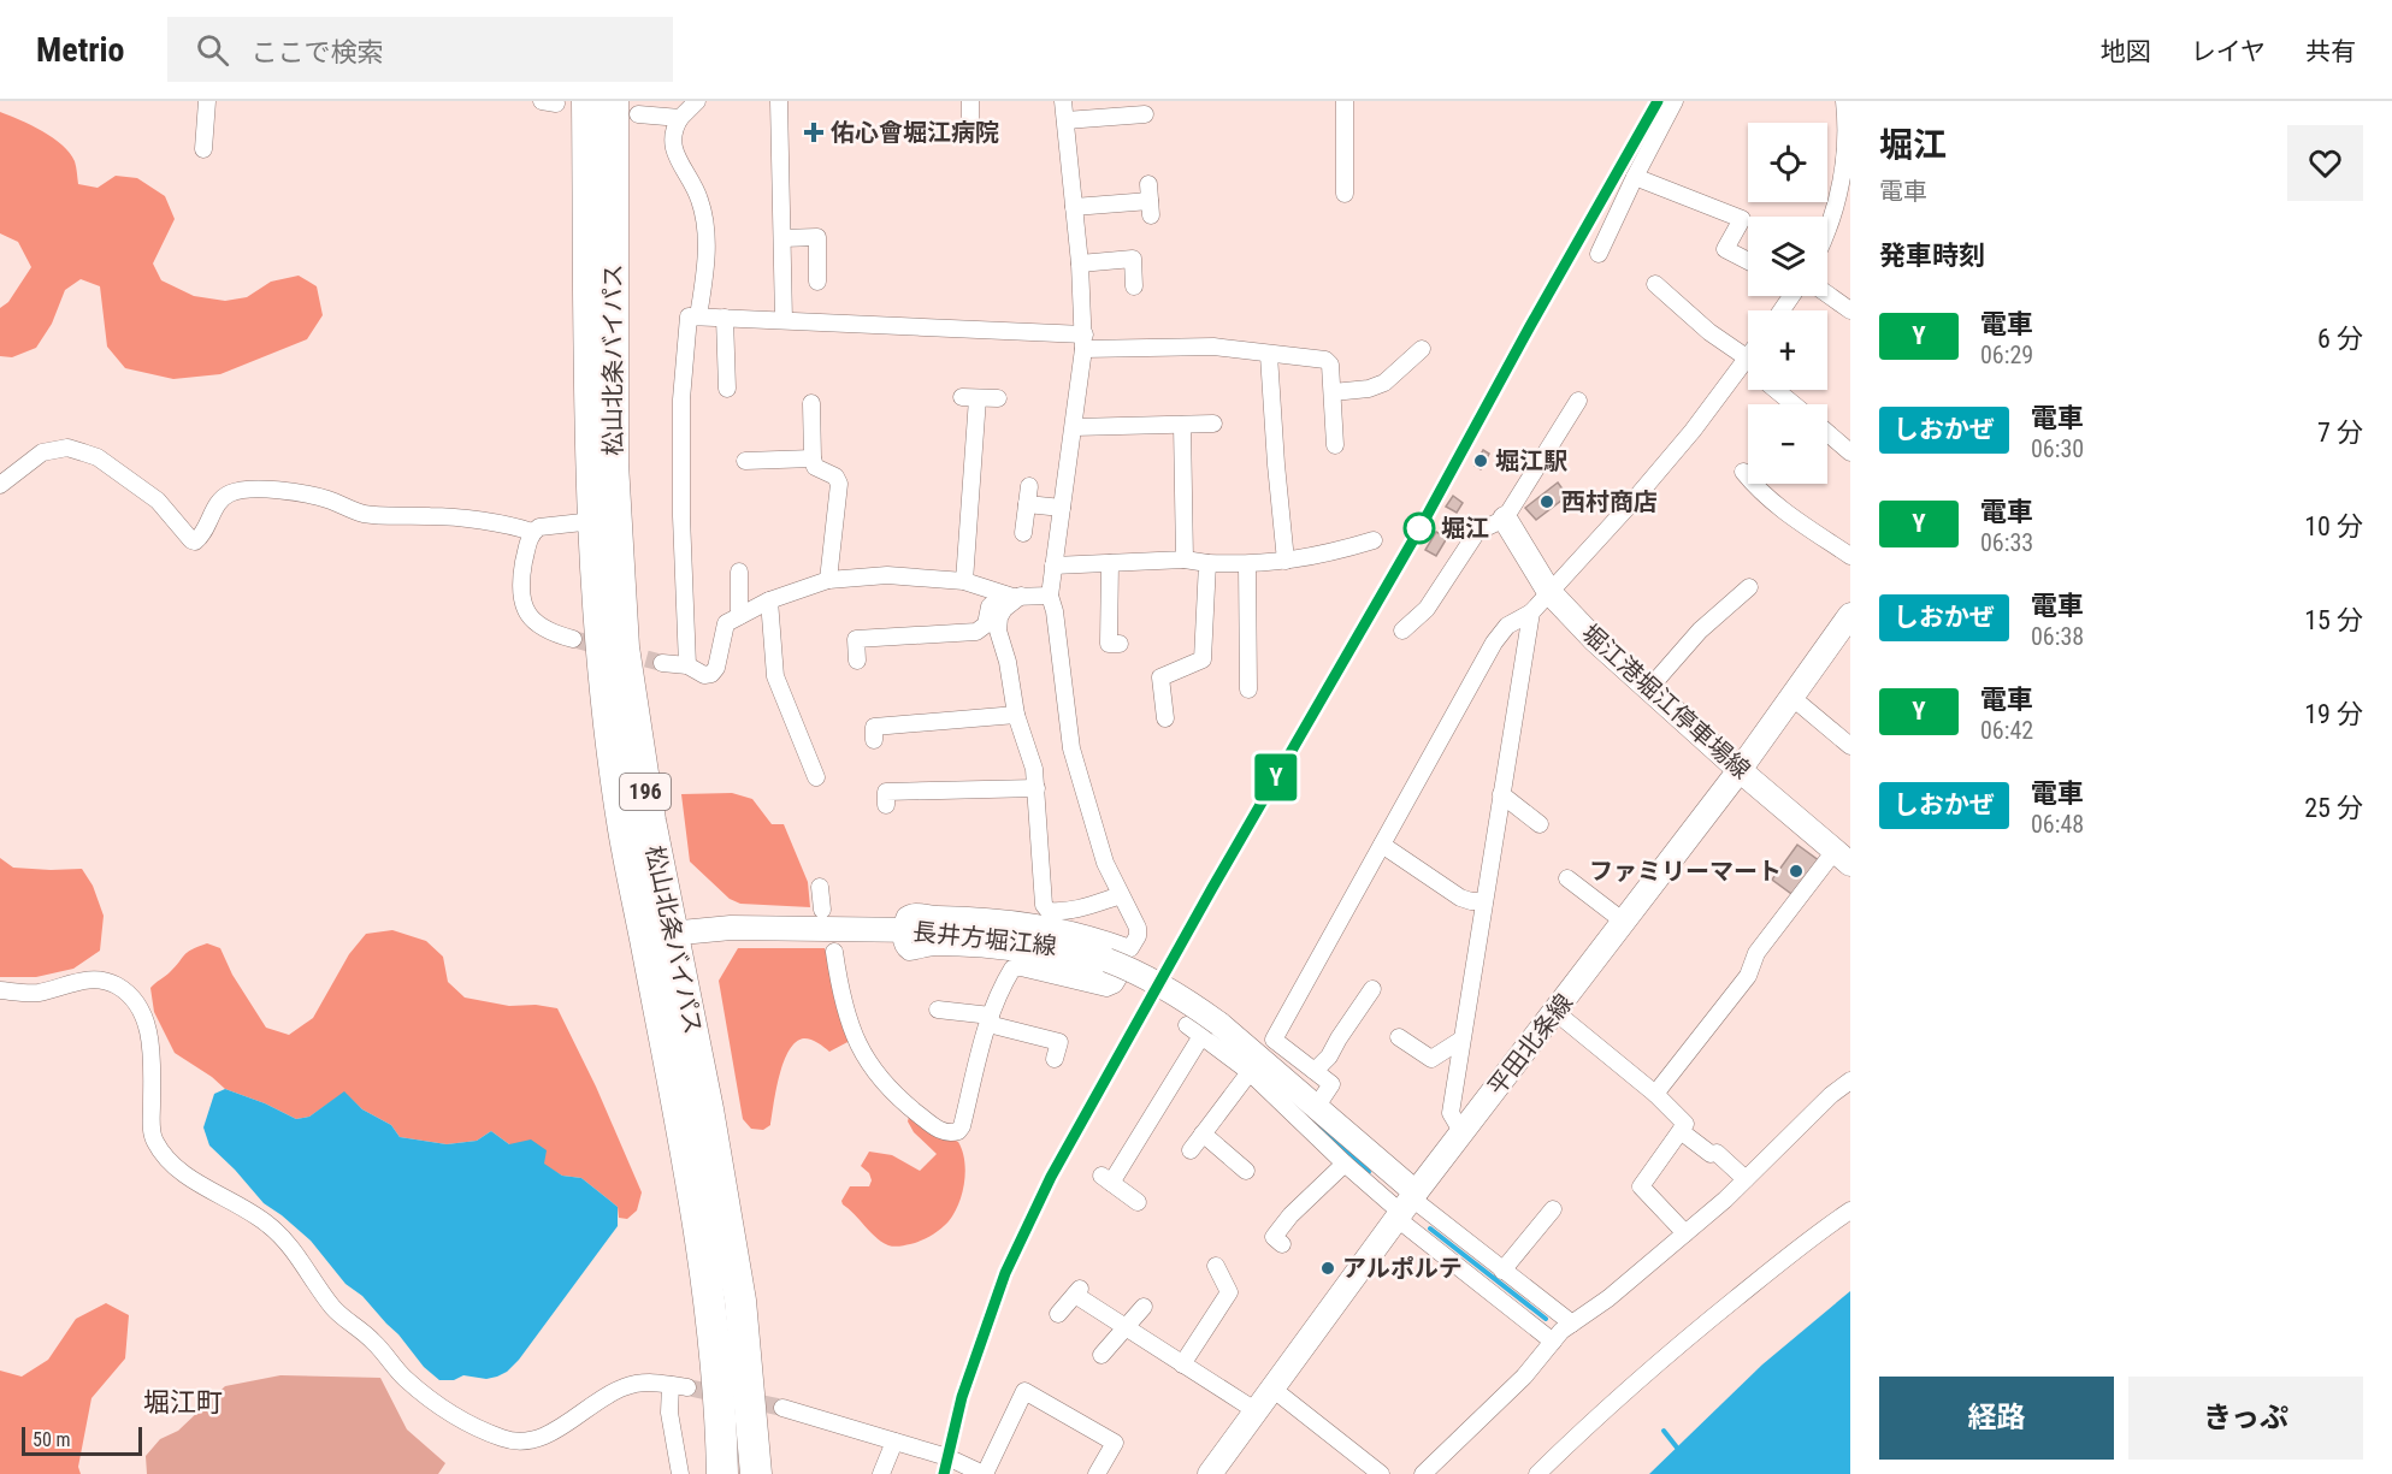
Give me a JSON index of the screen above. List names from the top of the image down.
{
  "streets": {
    "highway": ["松山北条バイパス", "196"],
    "main road": ["堀江港堀江停車場線", "長井方堀江線", "平田北条線"]
  },
  "crossings": [
    ["松山北条バイパス", "長井方堀江線"],
    ["堀江港堀江停車場線", "平田北条線"],
    ["長井方堀江線", "平田北条線"]
  ],
  "districts": ["堀江町"],
  "places": {
    "health": ["佑心會堀江病院"],
    "other": [
      "堀江駅",
      "西村商店",
      "堀江",
      "ファミリーマート",
      "アルポルテ"
    ]
  },
  "scale_bar": "50 m",
  "page": {
    "header": "Metrio",
    "search": "ここで検索",
    "nav": ["地図", "レイヤ", "共有"],
    "on_map": "Y",
    "heading": [
      ["堀江", "電車"],
      "発車時刻"
    ],
    "map_buttons": ["+", "−"],
    "list": [
      {
        "mark": "Y",
        "name": "電車",
        "note": "06:29",
        "value": "6 分"
      },
      {
        "mark": "しおかぜ",
        "name": "電車",
        "note": "06:30",
        "value": "7 分"
      },
      {
        "mark": "Y",
        "name": "電車",
        "note": "06:33",
        "value": "10 分"
      },
      {
        "mark": "しおかぜ",
        "name": "電車",
        "note": "06:38",
        "value": "15 分"
      },
      {
        "mark": "Y",
        "name": "電車",
        "note": "06:42",
        "value": "19 分"
      },
      {
        "mark": "しおかぜ",
        "name": "電車",
        "note": "06:48",
        "value": "25 分"
      }
    ],
    "buttons": ["経路", "きっぷ"],
    "scale": "50 m"
  }
}
